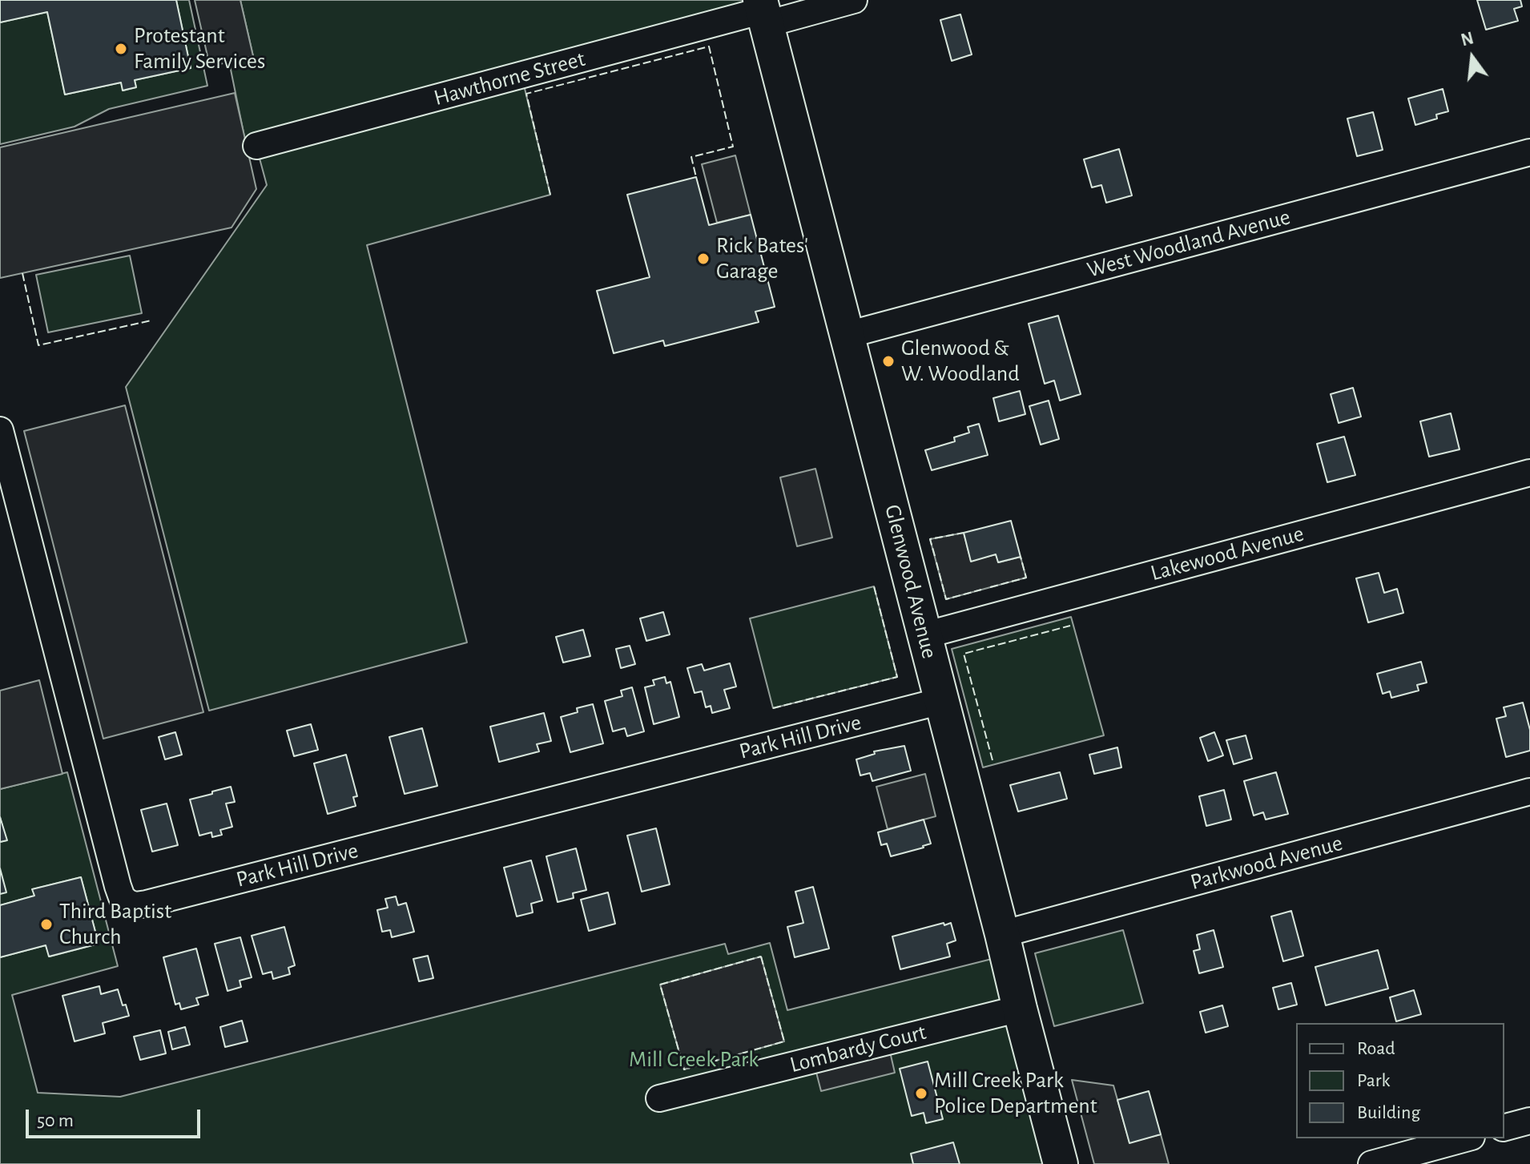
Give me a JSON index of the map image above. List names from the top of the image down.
{
  "streets": {
    "main road": ["Glenwood Avenue"],
    "street": [
      "Hawthorne Street",
      "West Woodland Avenue",
      "Lakewood Avenue",
      "Park Hill Drive",
      "Parkwood Avenue",
      "Lombardy Court"
    ]
  },
  "crossings": [
    ["Hawthorne Street", "Glenwood Avenue"],
    ["West Woodland Avenue", "Glenwood Avenue"],
    ["Lakewood Avenue", "Glenwood Avenue"],
    ["Glenwood Avenue", "Park Hill Drive"],
    ["Glenwood Avenue", "Parkwood Avenue"],
    ["Glenwood Avenue", "Lombardy Court"]
  ],
  "parks": ["Mill Creek Park"],
  "places": [
    "Protestant Family Services",
    "Rick Bates' Garage",
    "Glenwood & W. Woodland",
    "Third Baptist Church",
    "Mill Creek Park Police Department"
  ],
  "legend": ["Road", "Park", "Building"],
  "scale_bar": "50 m",
  "north": "top"
}
